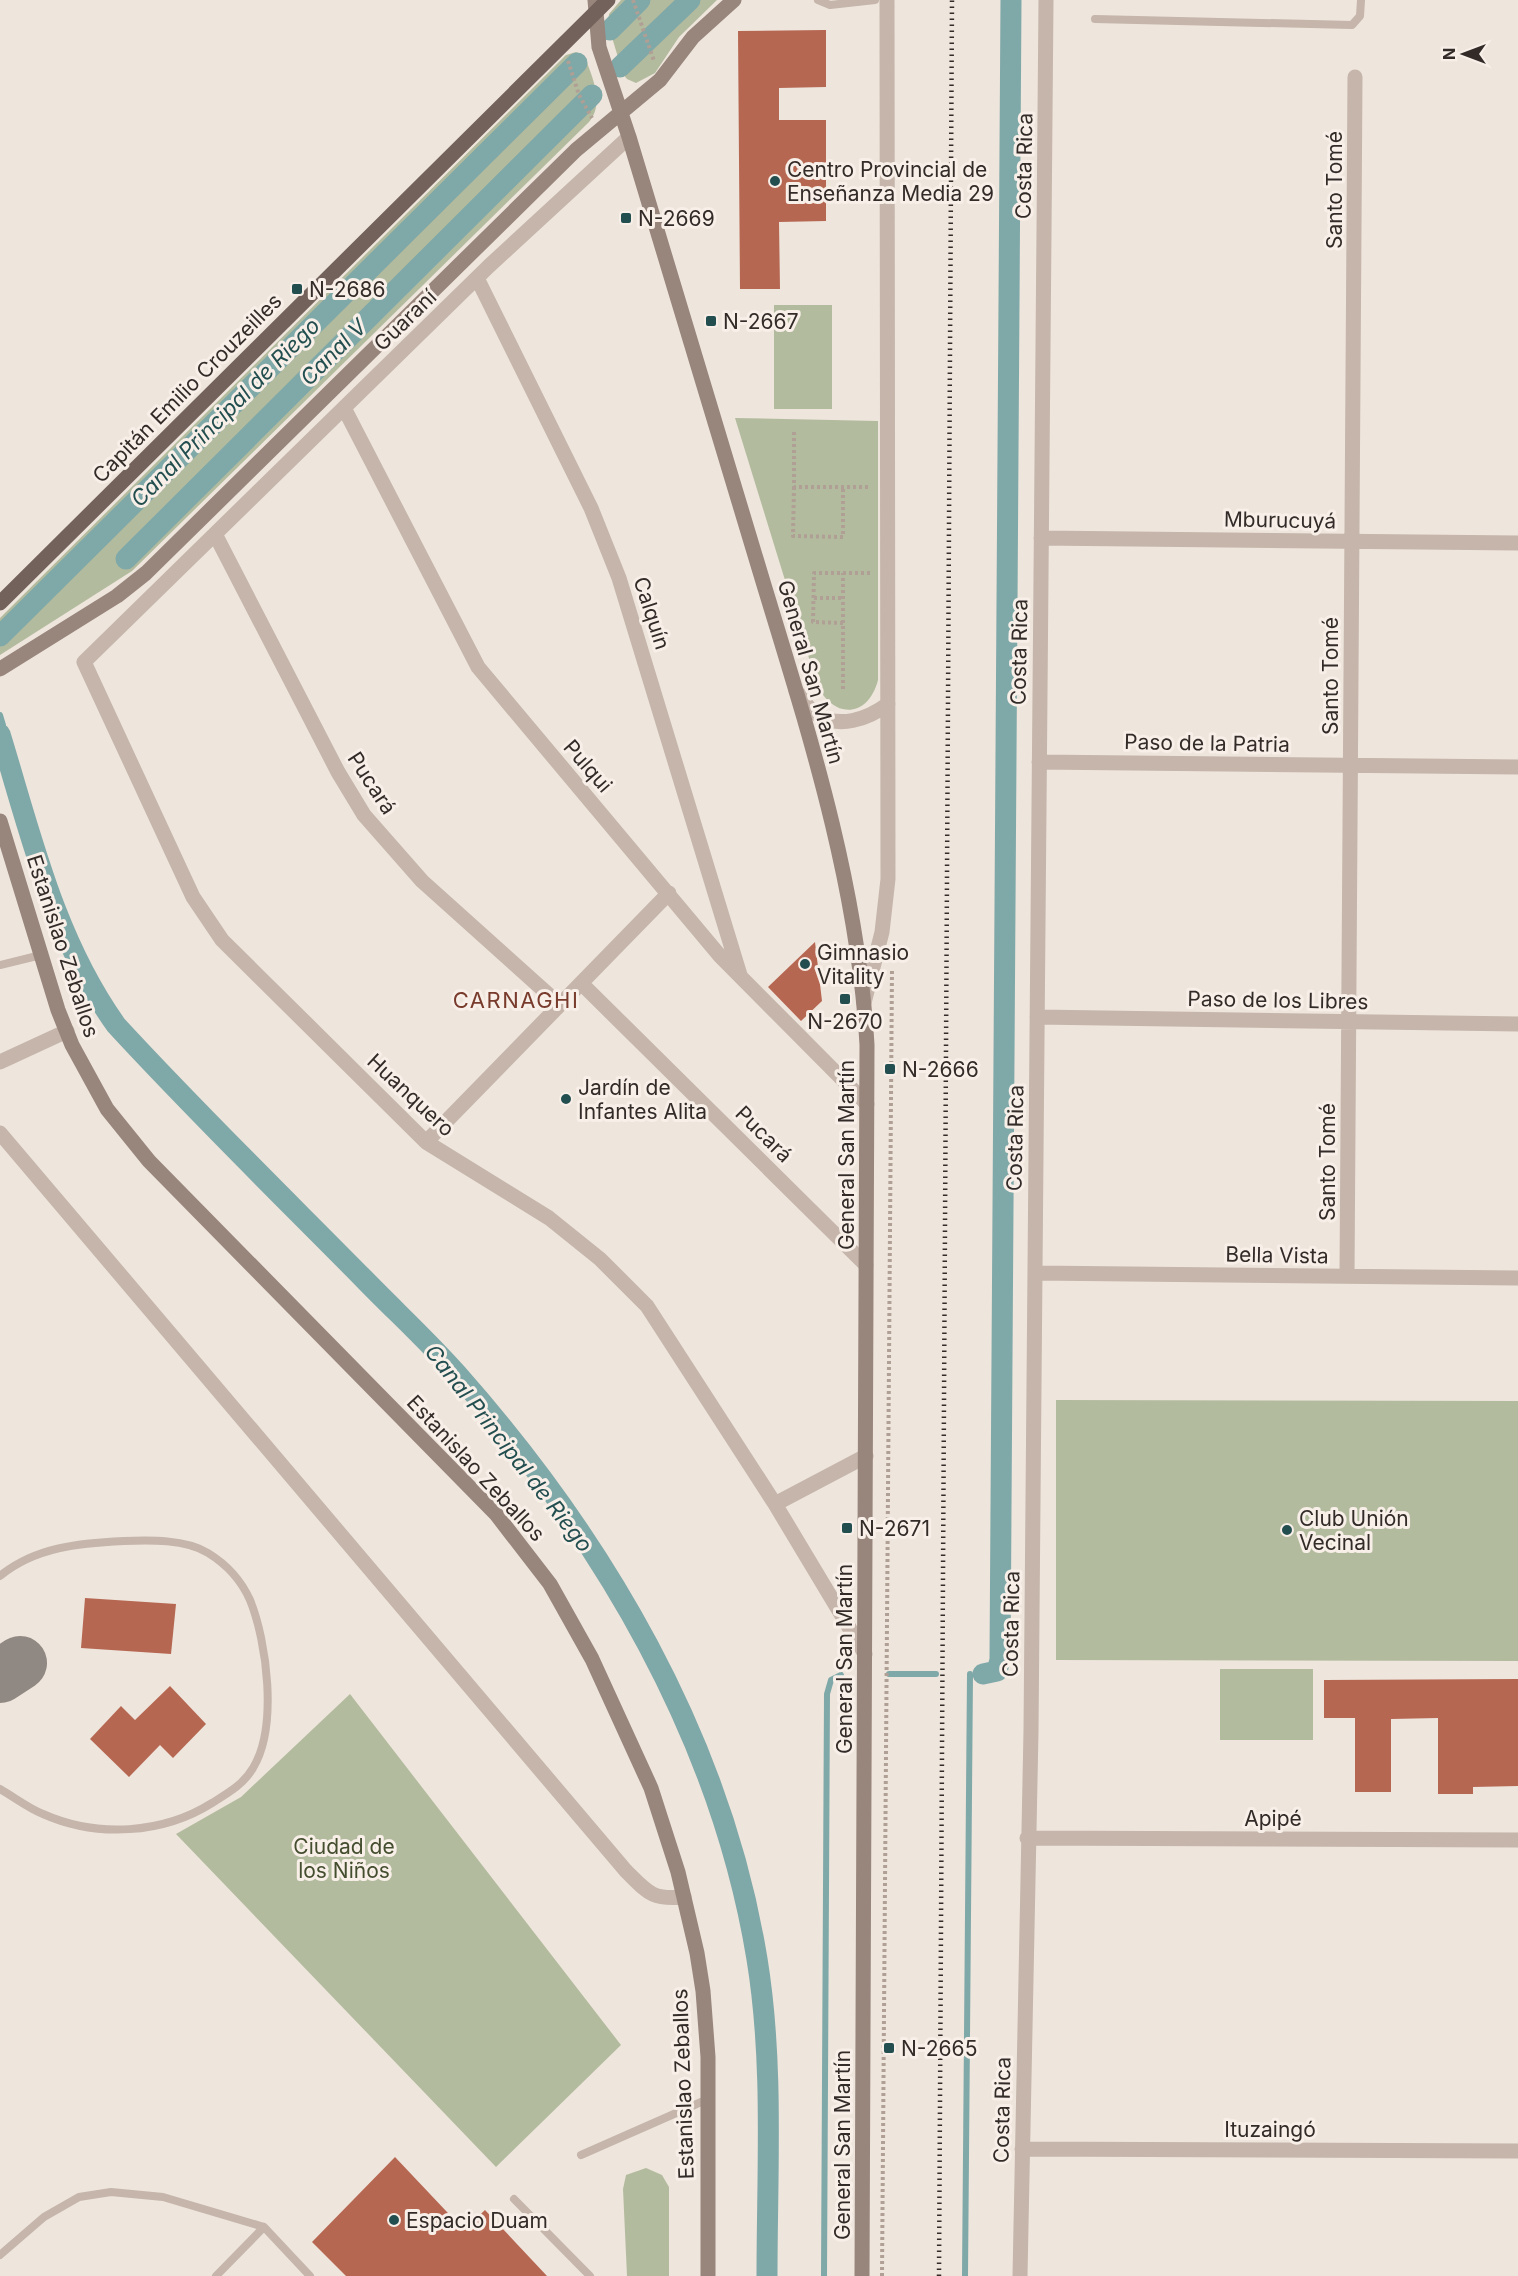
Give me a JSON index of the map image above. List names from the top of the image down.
{
  "streets": {
    "main road": ["Capitán Emilio Crouzeilles"],
    "street": [
      "Costa Rica",
      "Santo Tomé",
      "Guaraní",
      "Mburucuyá",
      "Calquín",
      "General San Martín",
      "Paso de la Patria",
      "Pulqui",
      "Pucará",
      "Estanislao Zeballos",
      "Paso de los Libres",
      "Huanquero",
      "Bella Vista",
      "Apipé",
      "Ituzaingó"
    ]
  },
  "crossings": [
    ["Costa Rica", "Mburucuyá"],
    ["Costa Rica", "Paso de la Patria"],
    ["Costa Rica", "Paso de los Libres"],
    ["Costa Rica", "Bella Vista"],
    ["Costa Rica", "Apipé"],
    ["Costa Rica", "Ituzaingó"],
    ["Santo Tomé", "Mburucuyá"],
    ["Santo Tomé", "Paso de la Patria"],
    ["Santo Tomé", "Paso de los Libres"],
    ["Santo Tomé", "Bella Vista"],
    ["Guaraní", "Calquín"],
    ["Guaraní", "General San Martín"],
    ["Guaraní", "Pulqui"],
    ["Guaraní", "Pucará"],
    ["Guaraní", "Huanquero"],
    ["Capitán Emilio Crouzeilles", "General San Martín"],
    ["Calquín", "Pulqui"],
    ["General San Martín", "Pulqui"],
    ["General San Martín", "Pucará"],
    ["General San Martín", "Huanquero"]
  ],
  "districts": ["CARNAGHI"],
  "water": ["Canal V", "Canal Principal de Riego"],
  "parks": ["Ciudad de los Niños"],
  "places": {
    "other": [
      "Centro Provincial de Enseñanza Media 29",
      "Gimnasio Vitality",
      "Jardín de Infantes Alita",
      "Club Unión Vecinal",
      "Espacio Duam"
    ],
    "transit": [
      "N-2669",
      "N-2686",
      "N-2667",
      "N-2670",
      "N-2666",
      "N-2671",
      "N-2665"
    ]
  },
  "north": "left"
}
